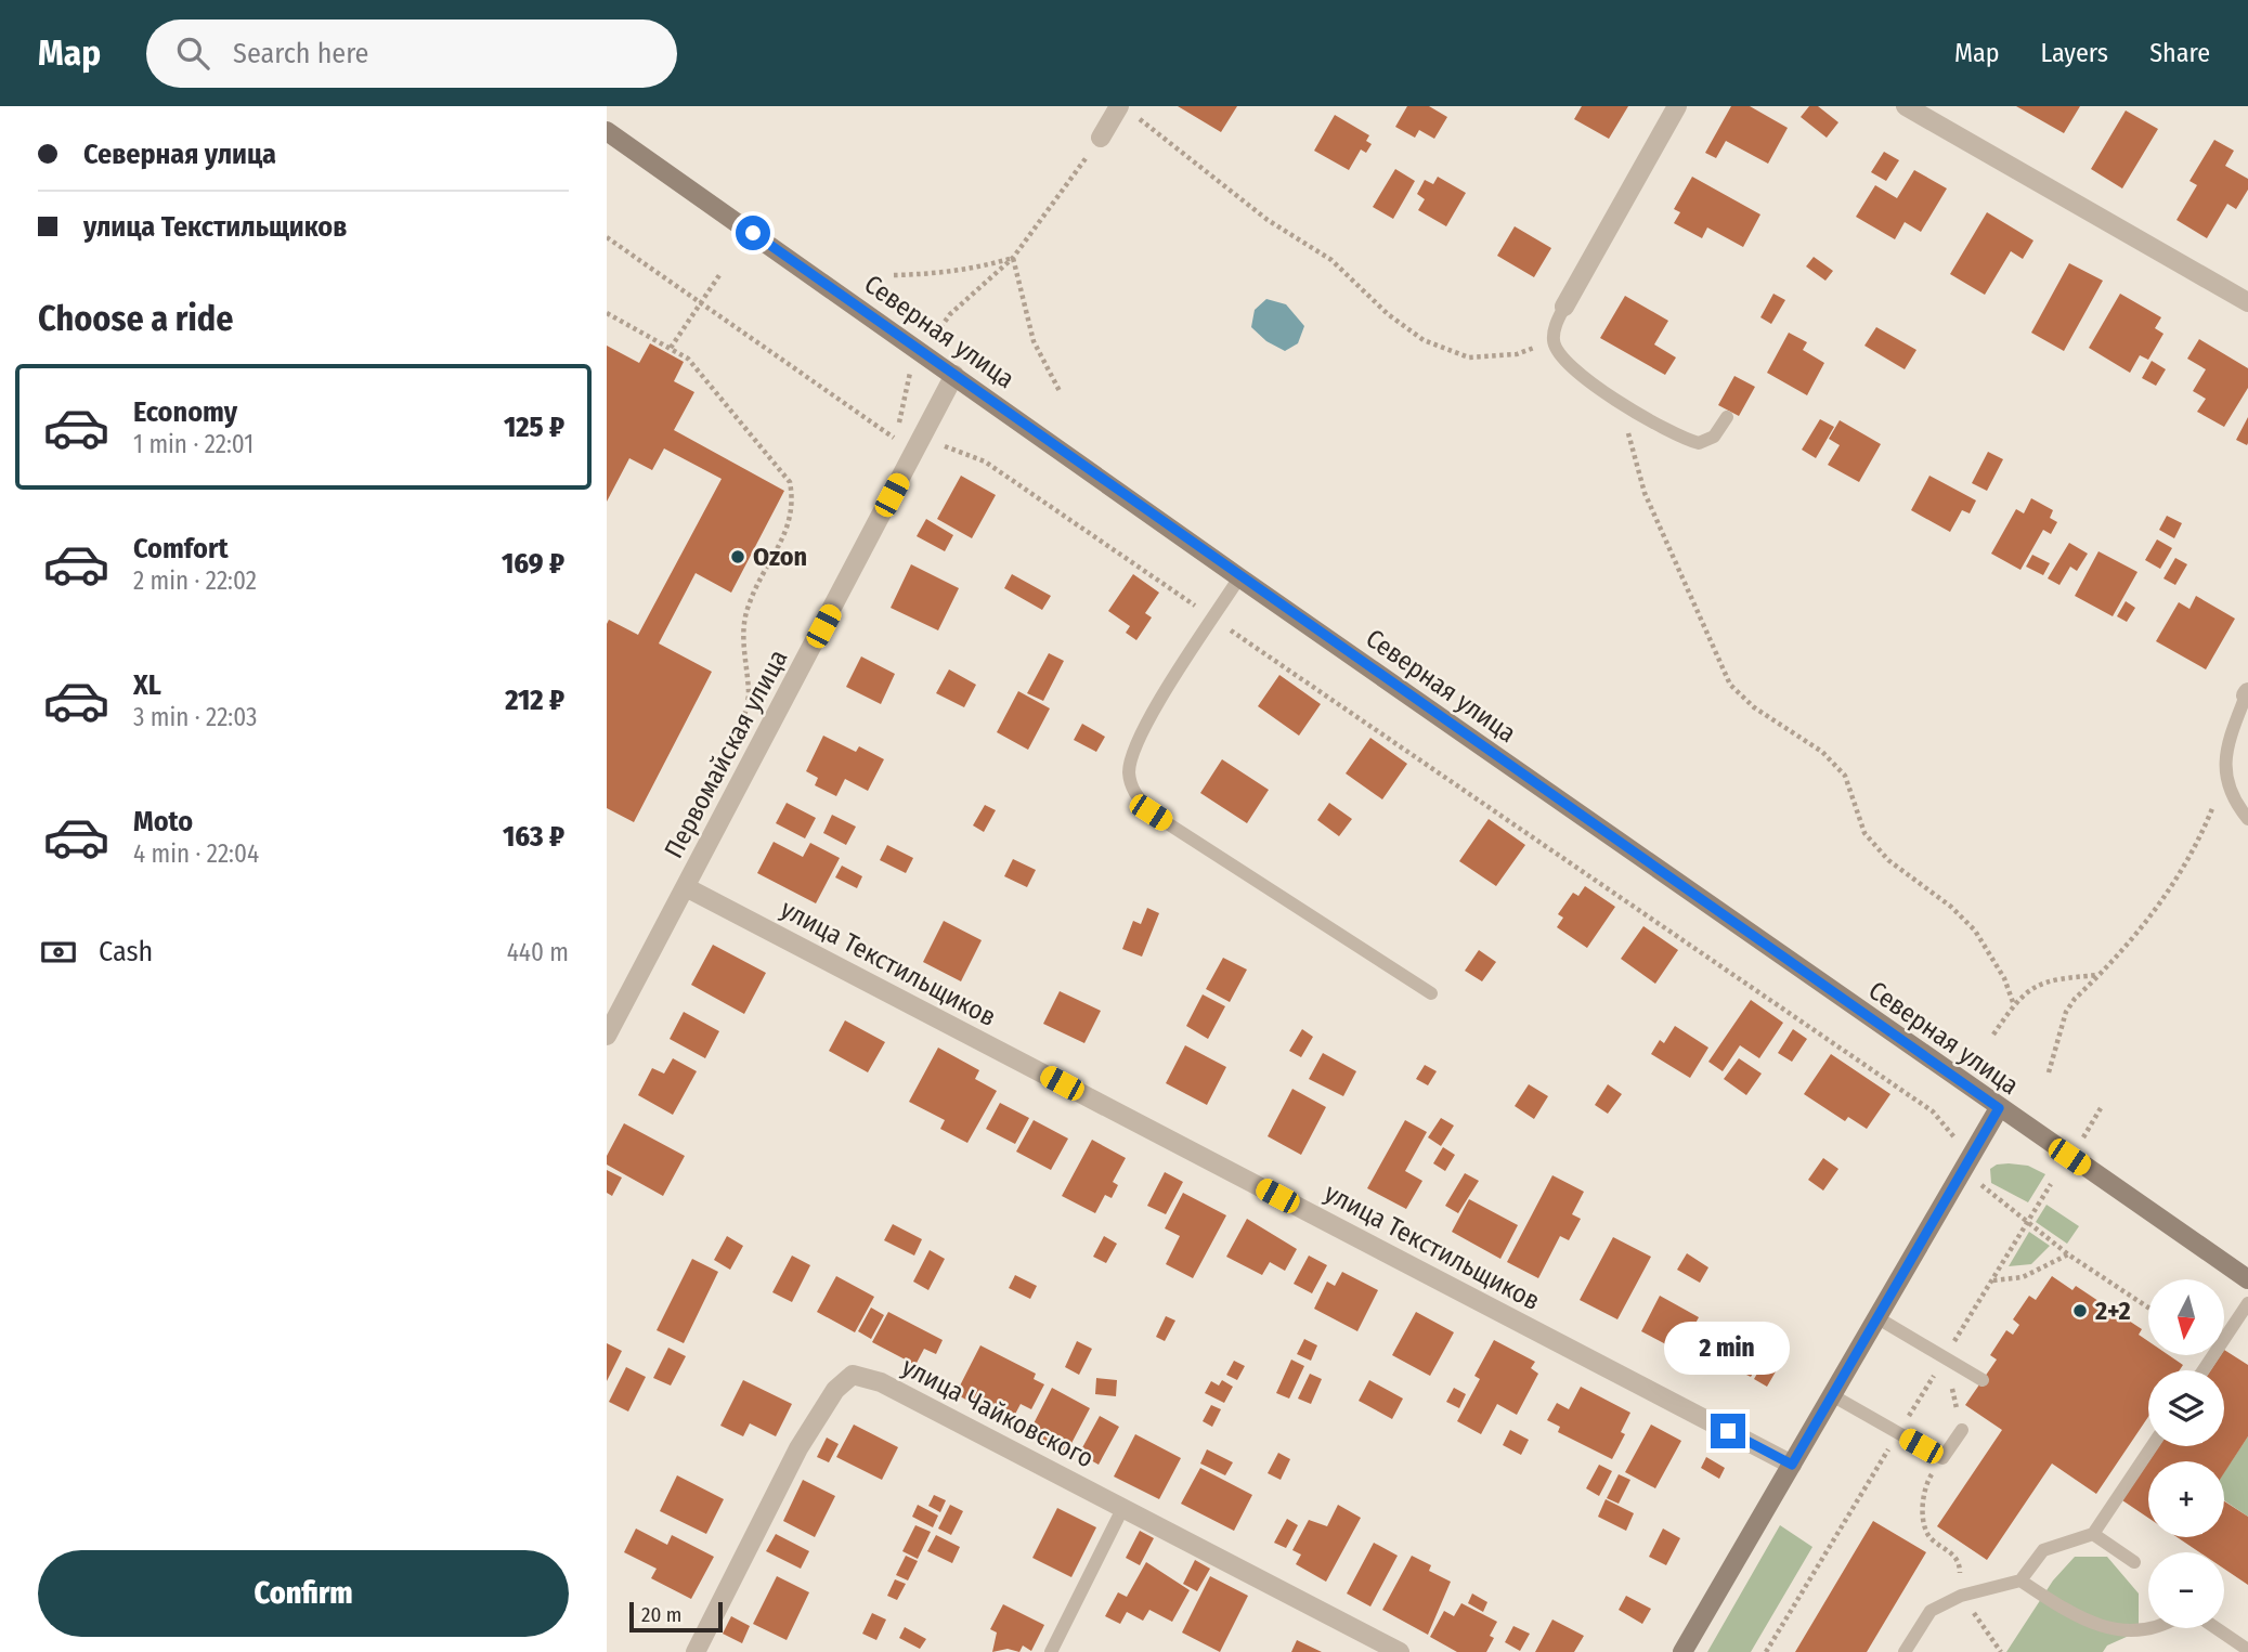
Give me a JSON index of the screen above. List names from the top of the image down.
{
  "streets": {
    "main road": ["Северная улица"],
    "street": ["Первомайская улица", "улица Текстильщиков", "улица Чайковского"]
  },
  "crossings": [
    ["Северная улица", "Первомайская улица"],
    ["Первомайская улица", "улица Текстильщиков"]
  ],
  "places": ["Ozon", "2+2"],
  "scale_bar": "20 m",
  "north": "bottom",
  "page": {
    "header": "Map",
    "search": "Search here",
    "nav": ["Map", "Layers", "Share"],
    "banner": ["Северная улица", "улица Текстильщиков"],
    "heading": "Choose a ride",
    "list": [
      {
        "name": "Economy",
        "note": "1 min · 22:01",
        "value": "125 ₽"
      },
      {
        "name": "Comfort",
        "note": "2 min · 22:02",
        "value": "169 ₽"
      },
      {
        "name": "XL",
        "note": "3 min · 22:03",
        "value": "212 ₽"
      },
      {
        "name": "Moto",
        "note": "4 min · 22:04",
        "value": "163 ₽"
      }
    ],
    "pay": ["Cash", "440 m"],
    "map_buttons": ["+", "−"],
    "bubble": "2 min",
    "buttons": "Confirm",
    "scale": "20 m"
  }
}
